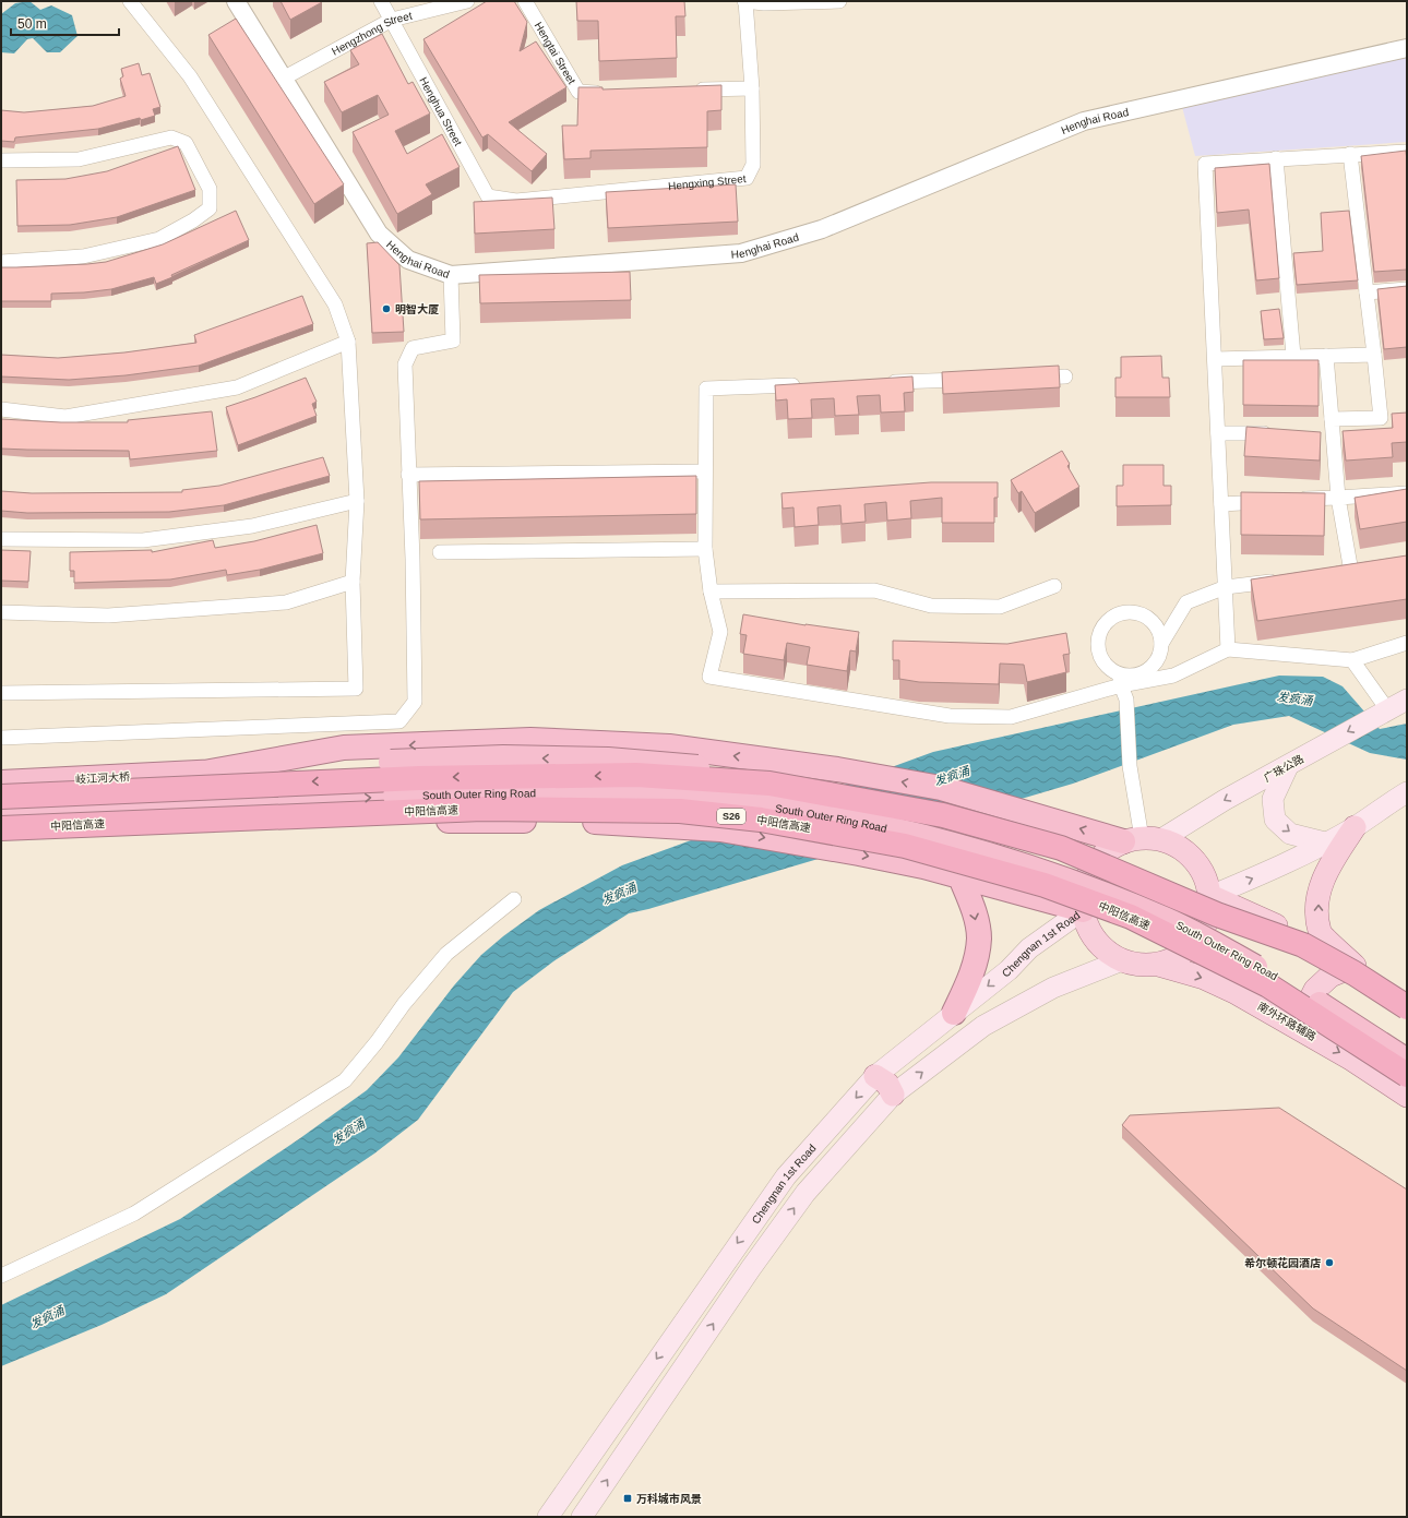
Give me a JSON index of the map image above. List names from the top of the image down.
{
  "streets": {
    "highway": [
      "岐江河大桥",
      "South Outer Ring Road",
      "中阳信高速",
      "S26"
    ],
    "main road": ["广珠公路", "Chengnan 1st Road", "南外环路辅路"],
    "street": [
      "Hengzhong Street",
      "Hengtai Street",
      "Henghua Street",
      "Henghai Road",
      "Hengxing Street"
    ]
  },
  "crossings": [
    ["Hengzhong Street", "Henghua Street"],
    ["Hengzhong Street", "Henghai Road"],
    ["Henghua Street", "Hengxing Street"],
    ["广珠公路", "Chengnan 1st Road"],
    ["广珠公路", "南外环路辅路"],
    ["Chengnan 1st Road", "南外环路辅路"]
  ],
  "water": ["发疯涌"],
  "places": {
    "other": ["明智大厦", "希尔顿花园酒店"],
    "transit": ["万科城市风景"]
  },
  "scale_bar": "50 m"
}
